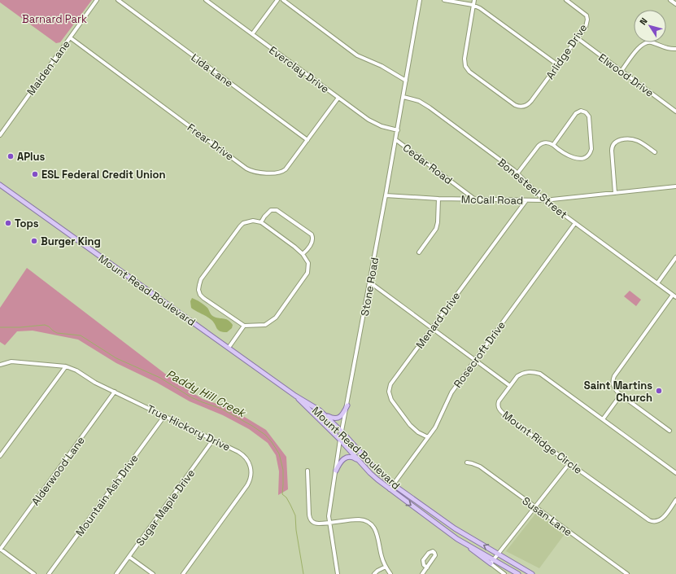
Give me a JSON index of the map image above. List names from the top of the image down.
{
  "streets": {
    "main road": ["Mount Read Boulevard"],
    "street": [
      "Arlidge Drive",
      "Maiden Lane",
      "Everclay Drive",
      "Lida Lane",
      "Elwood Drive",
      "Frear Drive",
      "Cedar Road",
      "Bonesteel Street",
      "McCall Road",
      "Stone Road",
      "Menard Drive",
      "Rosecroft Drive",
      "True Hickory Drive",
      "Mount Ridge Circle",
      "Alderwood Lane",
      "Mountain Ash Drive",
      "Sugar Maple Drive",
      "Susan Lane"
    ]
  },
  "crossings": [
    ["Arlidge Drive", "Elwood Drive"],
    ["Maiden Lane", "Frear Drive"],
    ["Everclay Drive", "Frear Drive"],
    ["Everclay Drive", "Stone Road"],
    ["Lida Lane", "Frear Drive"],
    ["Cedar Road", "McCall Road"],
    ["Cedar Road", "Stone Road"],
    ["Bonesteel Street", "McCall Road"],
    ["Bonesteel Street", "Stone Road"],
    ["Bonesteel Street", "Rosecroft Drive"],
    ["McCall Road", "Stone Road"],
    ["McCall Road", "Menard Drive"],
    ["Stone Road", "Mount Read Boulevard"],
    ["Mount Read Boulevard", "Rosecroft Drive"],
    ["Menard Drive", "Rosecroft Drive"],
    ["True Hickory Drive", "Alderwood Lane"],
    ["True Hickory Drive", "Mountain Ash Drive"],
    ["True Hickory Drive", "Sugar Maple Drive"]
  ],
  "water": ["Paddy Hill Creek"],
  "parks": ["Barnard Park"],
  "places": [
    "APlus",
    "ESL Federal Credit Union",
    "Tops",
    "Burger King",
    "Saint Martins Church"
  ],
  "north": "top left"
}
